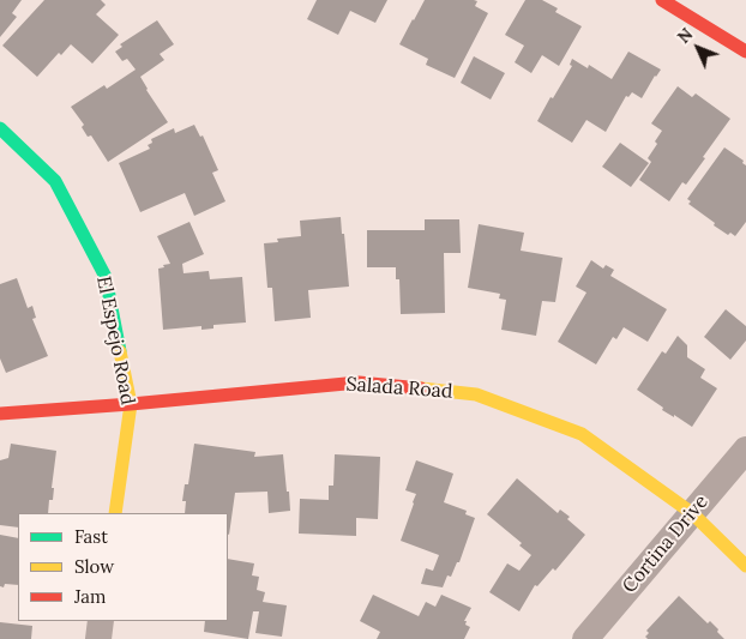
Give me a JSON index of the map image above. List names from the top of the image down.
{
  "streets": {
    "street": ["El Espejo Road", "Salada Road", "Cortina Drive"]
  },
  "crossings": [
    ["El Espejo Road", "Salada Road"],
    ["Salada Road", "Cortina Drive"]
  ],
  "legend": ["Fast", "Slow", "Jam"],
  "north": "top left"
}
